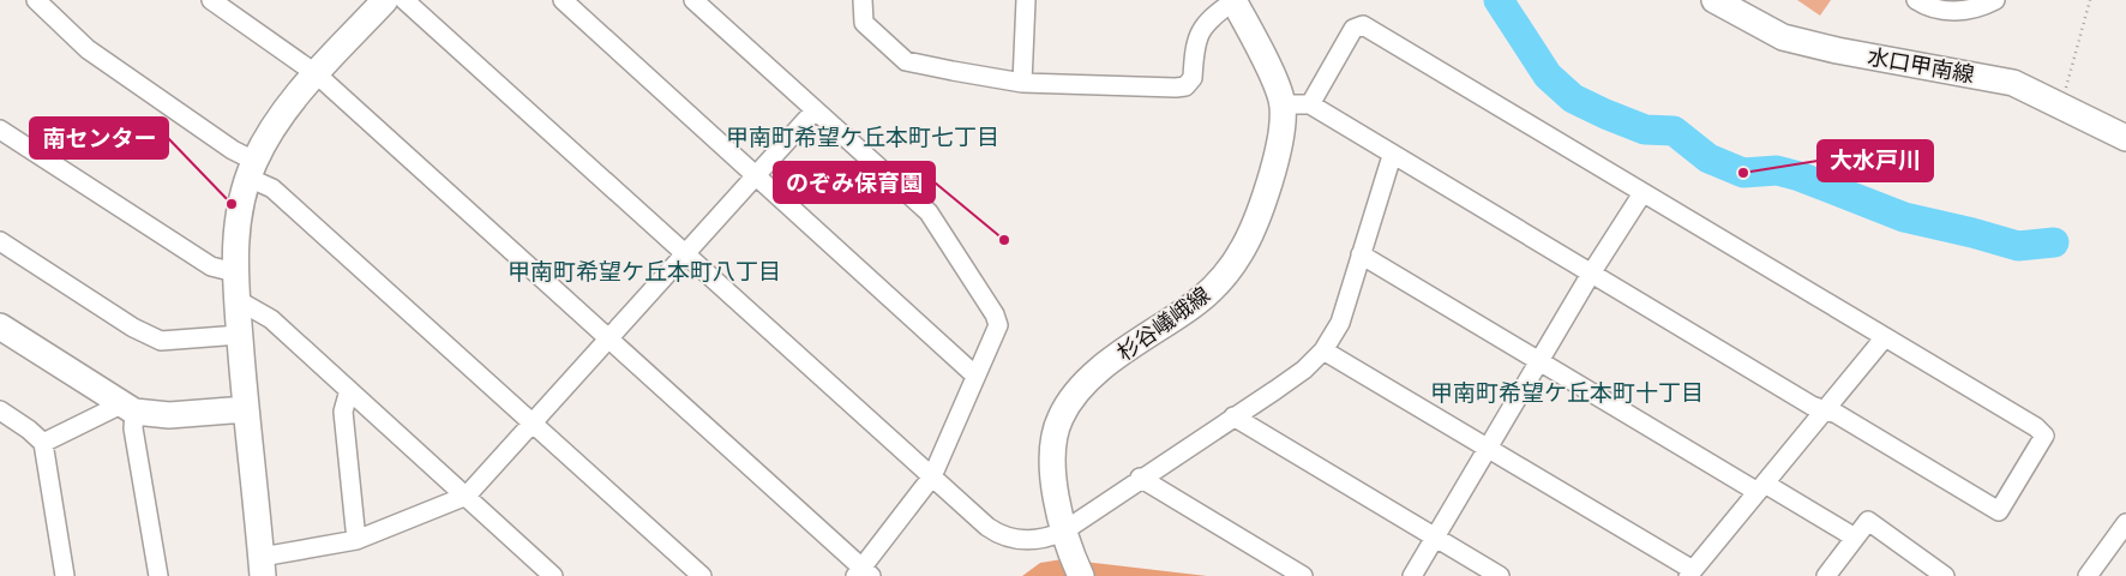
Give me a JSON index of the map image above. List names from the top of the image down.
{
  "streets": {
    "main road": ["水口甲南線", "杉谷嶬峨線"]
  },
  "districts": ["甲南町希望ケ丘本町七丁目", "甲南町希望ケ丘本町八丁目", "甲南町希望ケ丘本町十丁目"],
  "places": ["大水戸川", "南センター", "のぞみ保育園"]
}
